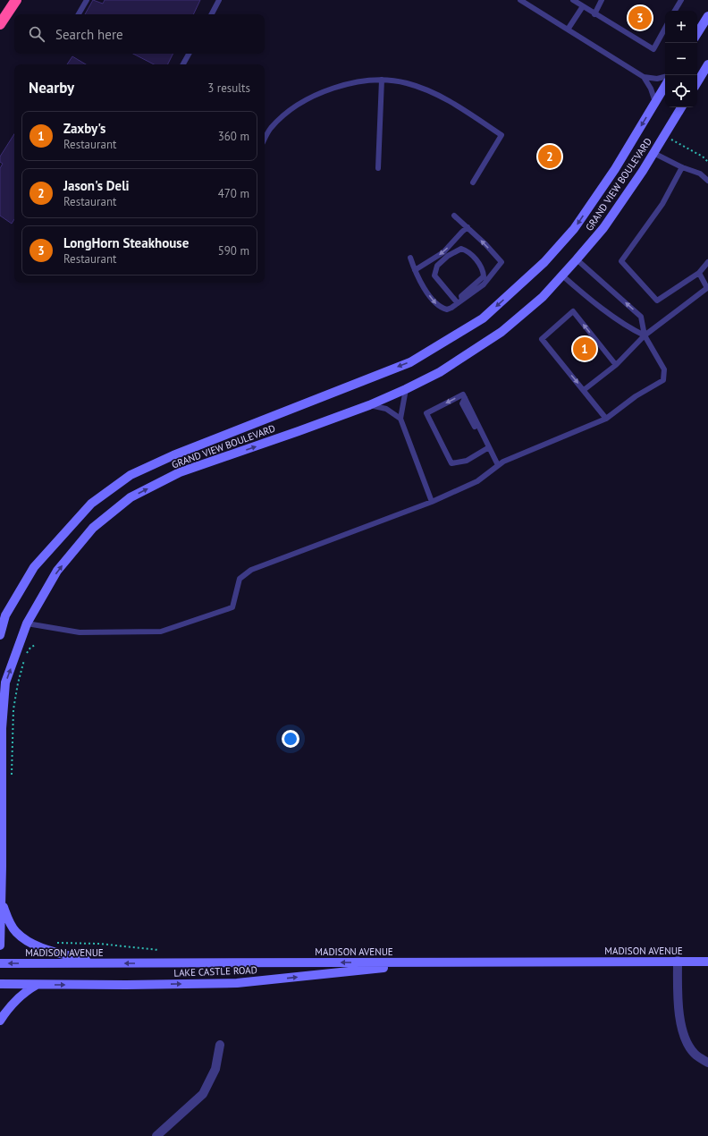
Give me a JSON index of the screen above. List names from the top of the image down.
{
  "streets": {
    "main road": ["GRAND VIEW BOULEVARD", "MADISON AVENUE", "LAKE CASTLE ROAD"]
  },
  "crossings": [
    ["MADISON AVENUE", "LAKE CASTLE ROAD"]
  ],
  "one_way": ["MADISON AVENUE", "LAKE CASTLE ROAD"],
  "page": {
    "pins": ["3", "2", "1"],
    "map_buttons": ["+", "−"],
    "search": "Search here",
    "heading": ["Nearby", "3 results"],
    "list": [
      {
        "mark": "1",
        "name": "Zaxby's",
        "note": "Restaurant",
        "value": "360 m"
      },
      {
        "mark": "2",
        "name": "Jason's Deli",
        "note": "Restaurant",
        "value": "470 m"
      },
      {
        "mark": "3",
        "name": "LongHorn Steakhouse",
        "note": "Restaurant",
        "value": "590 m"
      }
    ]
  }
}
